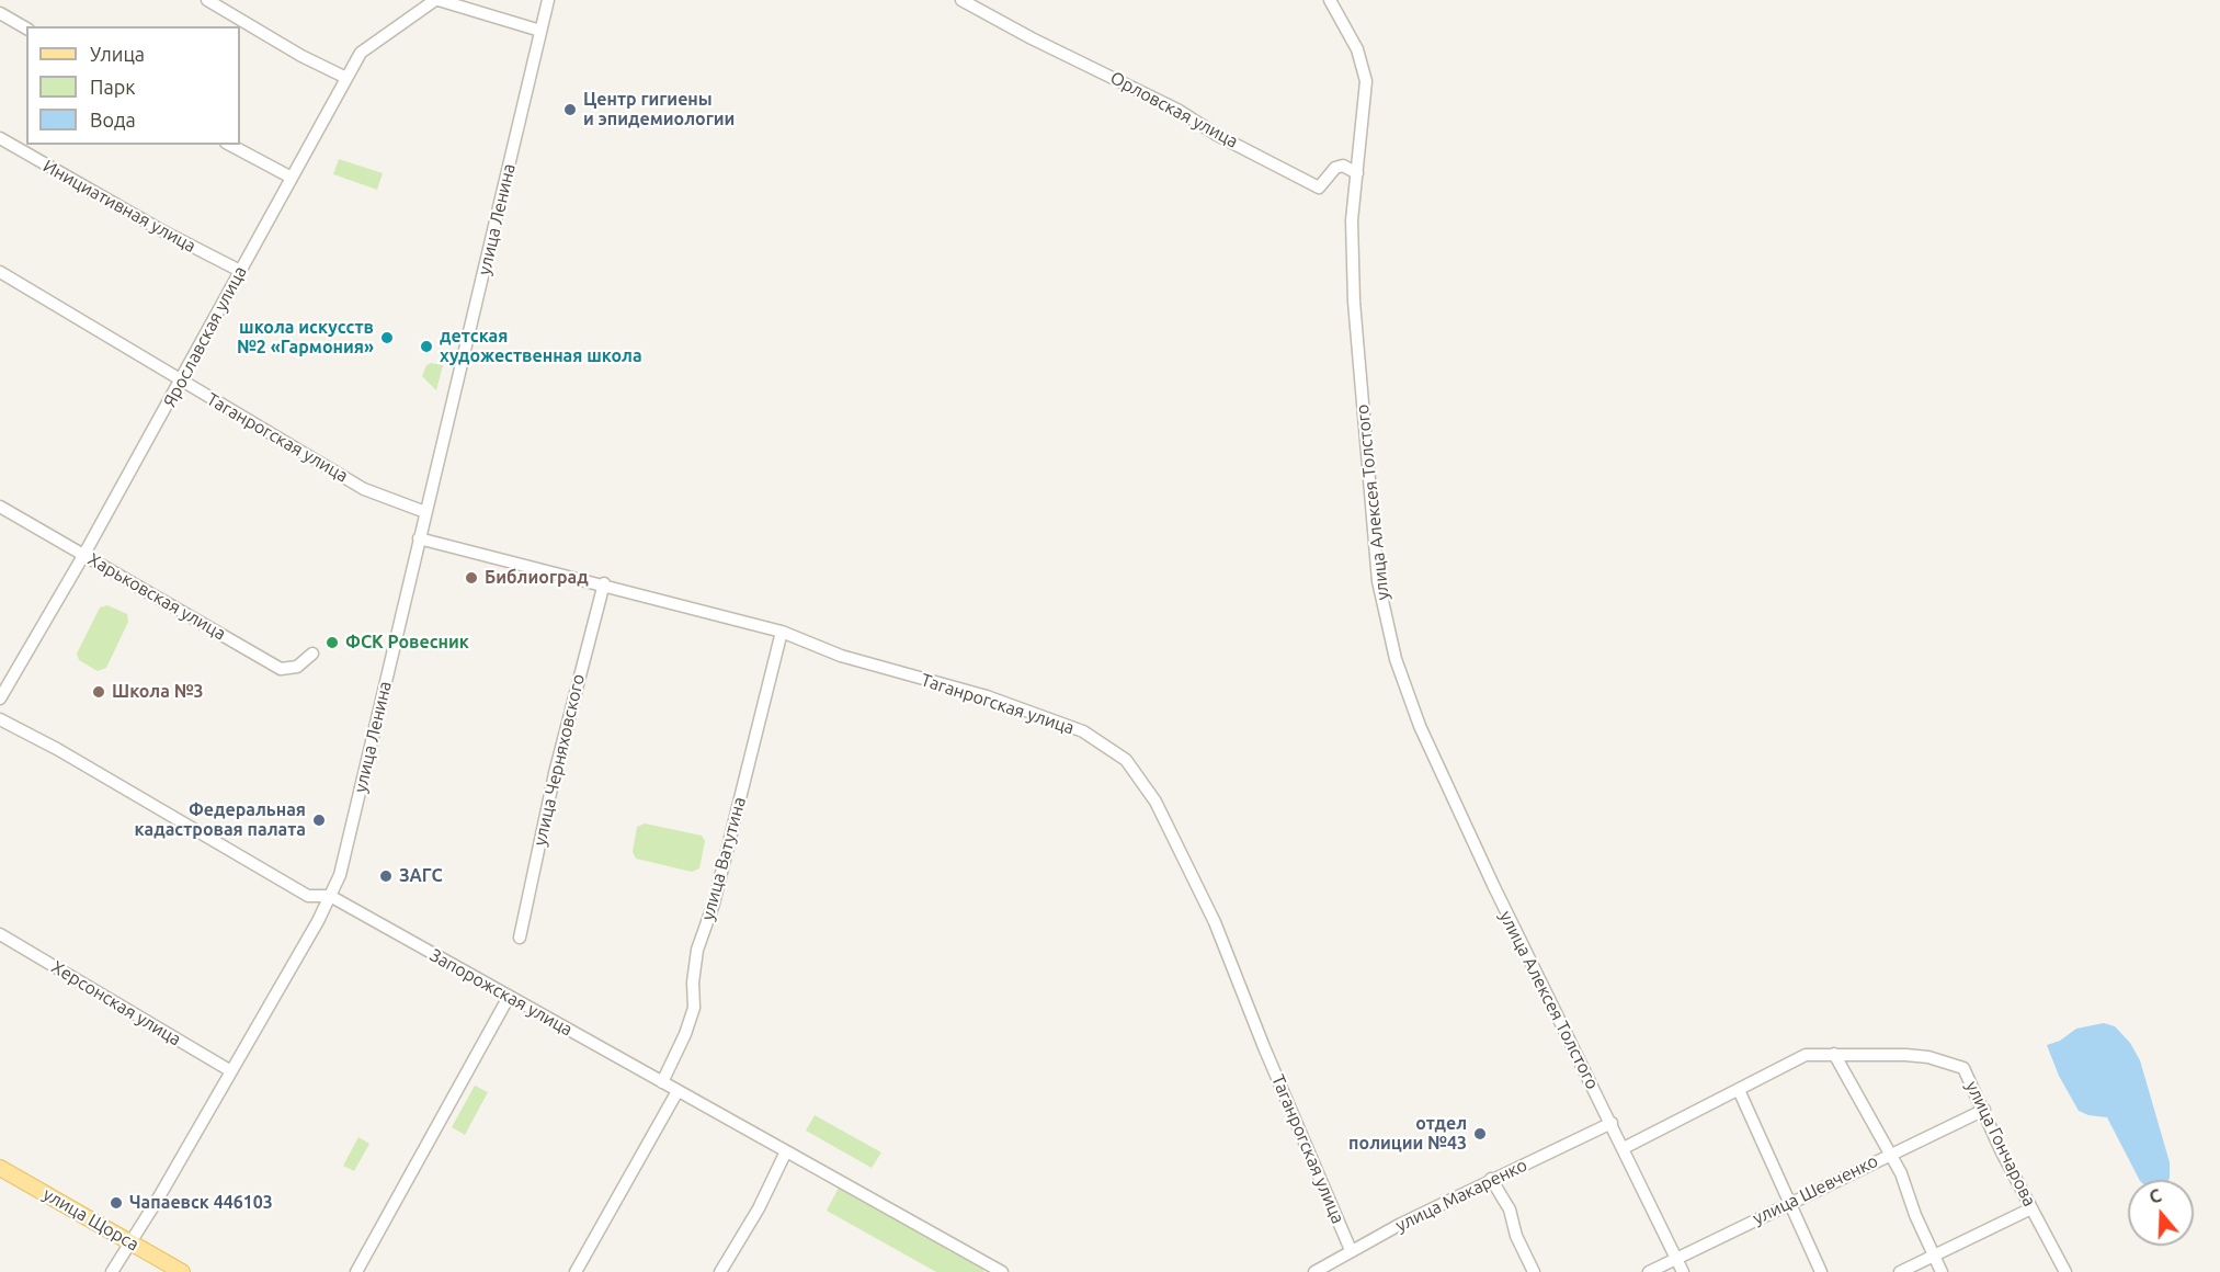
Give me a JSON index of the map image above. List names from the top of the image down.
{
  "streets": {
    "main road": ["улица Щорса"],
    "street": [
      "Орловская улица",
      "Инициативная улица",
      "улица Ленина",
      "Ярославская улица",
      "Таганрогская улица",
      "улица Алексея Толстого",
      "Харьковская улица",
      "улица Черняховского",
      "улица Ватутина",
      "Запорожская улица",
      "Херсонская улица",
      "улица Гончарова",
      "улица Шевченко",
      "улица Макаренко"
    ]
  },
  "crossings": [
    ["Орловская улица", "улица Алексея Толстого"],
    ["Инициативная улица", "Ярославская улица"],
    ["улица Ленина", "Ярославская улица"],
    ["улица Ленина", "Таганрогская улица"],
    ["улица Ленина", "Запорожская улица"],
    ["улица Ленина", "Херсонская улица"],
    ["улица Ленина", "улица Щорса"],
    ["Ярославская улица", "Таганрогская улица"],
    ["Ярославская улица", "Харьковская улица"],
    ["Таганрогская улица", "улица Черняховского"],
    ["Таганрогская улица", "улица Ватутина"],
    ["Таганрогская улица", "улица Макаренко"],
    ["улица Алексея Толстого", "улица Шевченко"],
    ["улица Алексея Толстого", "улица Макаренко"],
    ["улица Ватутина", "Запорожская улица"],
    ["улица Гончарова", "улица Шевченко"]
  ],
  "places": [
    "Центр гигиены и эпидемиологии",
    "школа искусств №2 «Гармония»",
    "детская художественная школа",
    "Библиоград",
    "ФСК Ровесник",
    "Школа №3",
    "Федеральная кадастровая палата",
    "ЗАГС",
    "отдел полиции №43",
    "Чапаевск 446103"
  ],
  "legend": ["Улица", "Парк", "Вода"],
  "north": "top"
}
